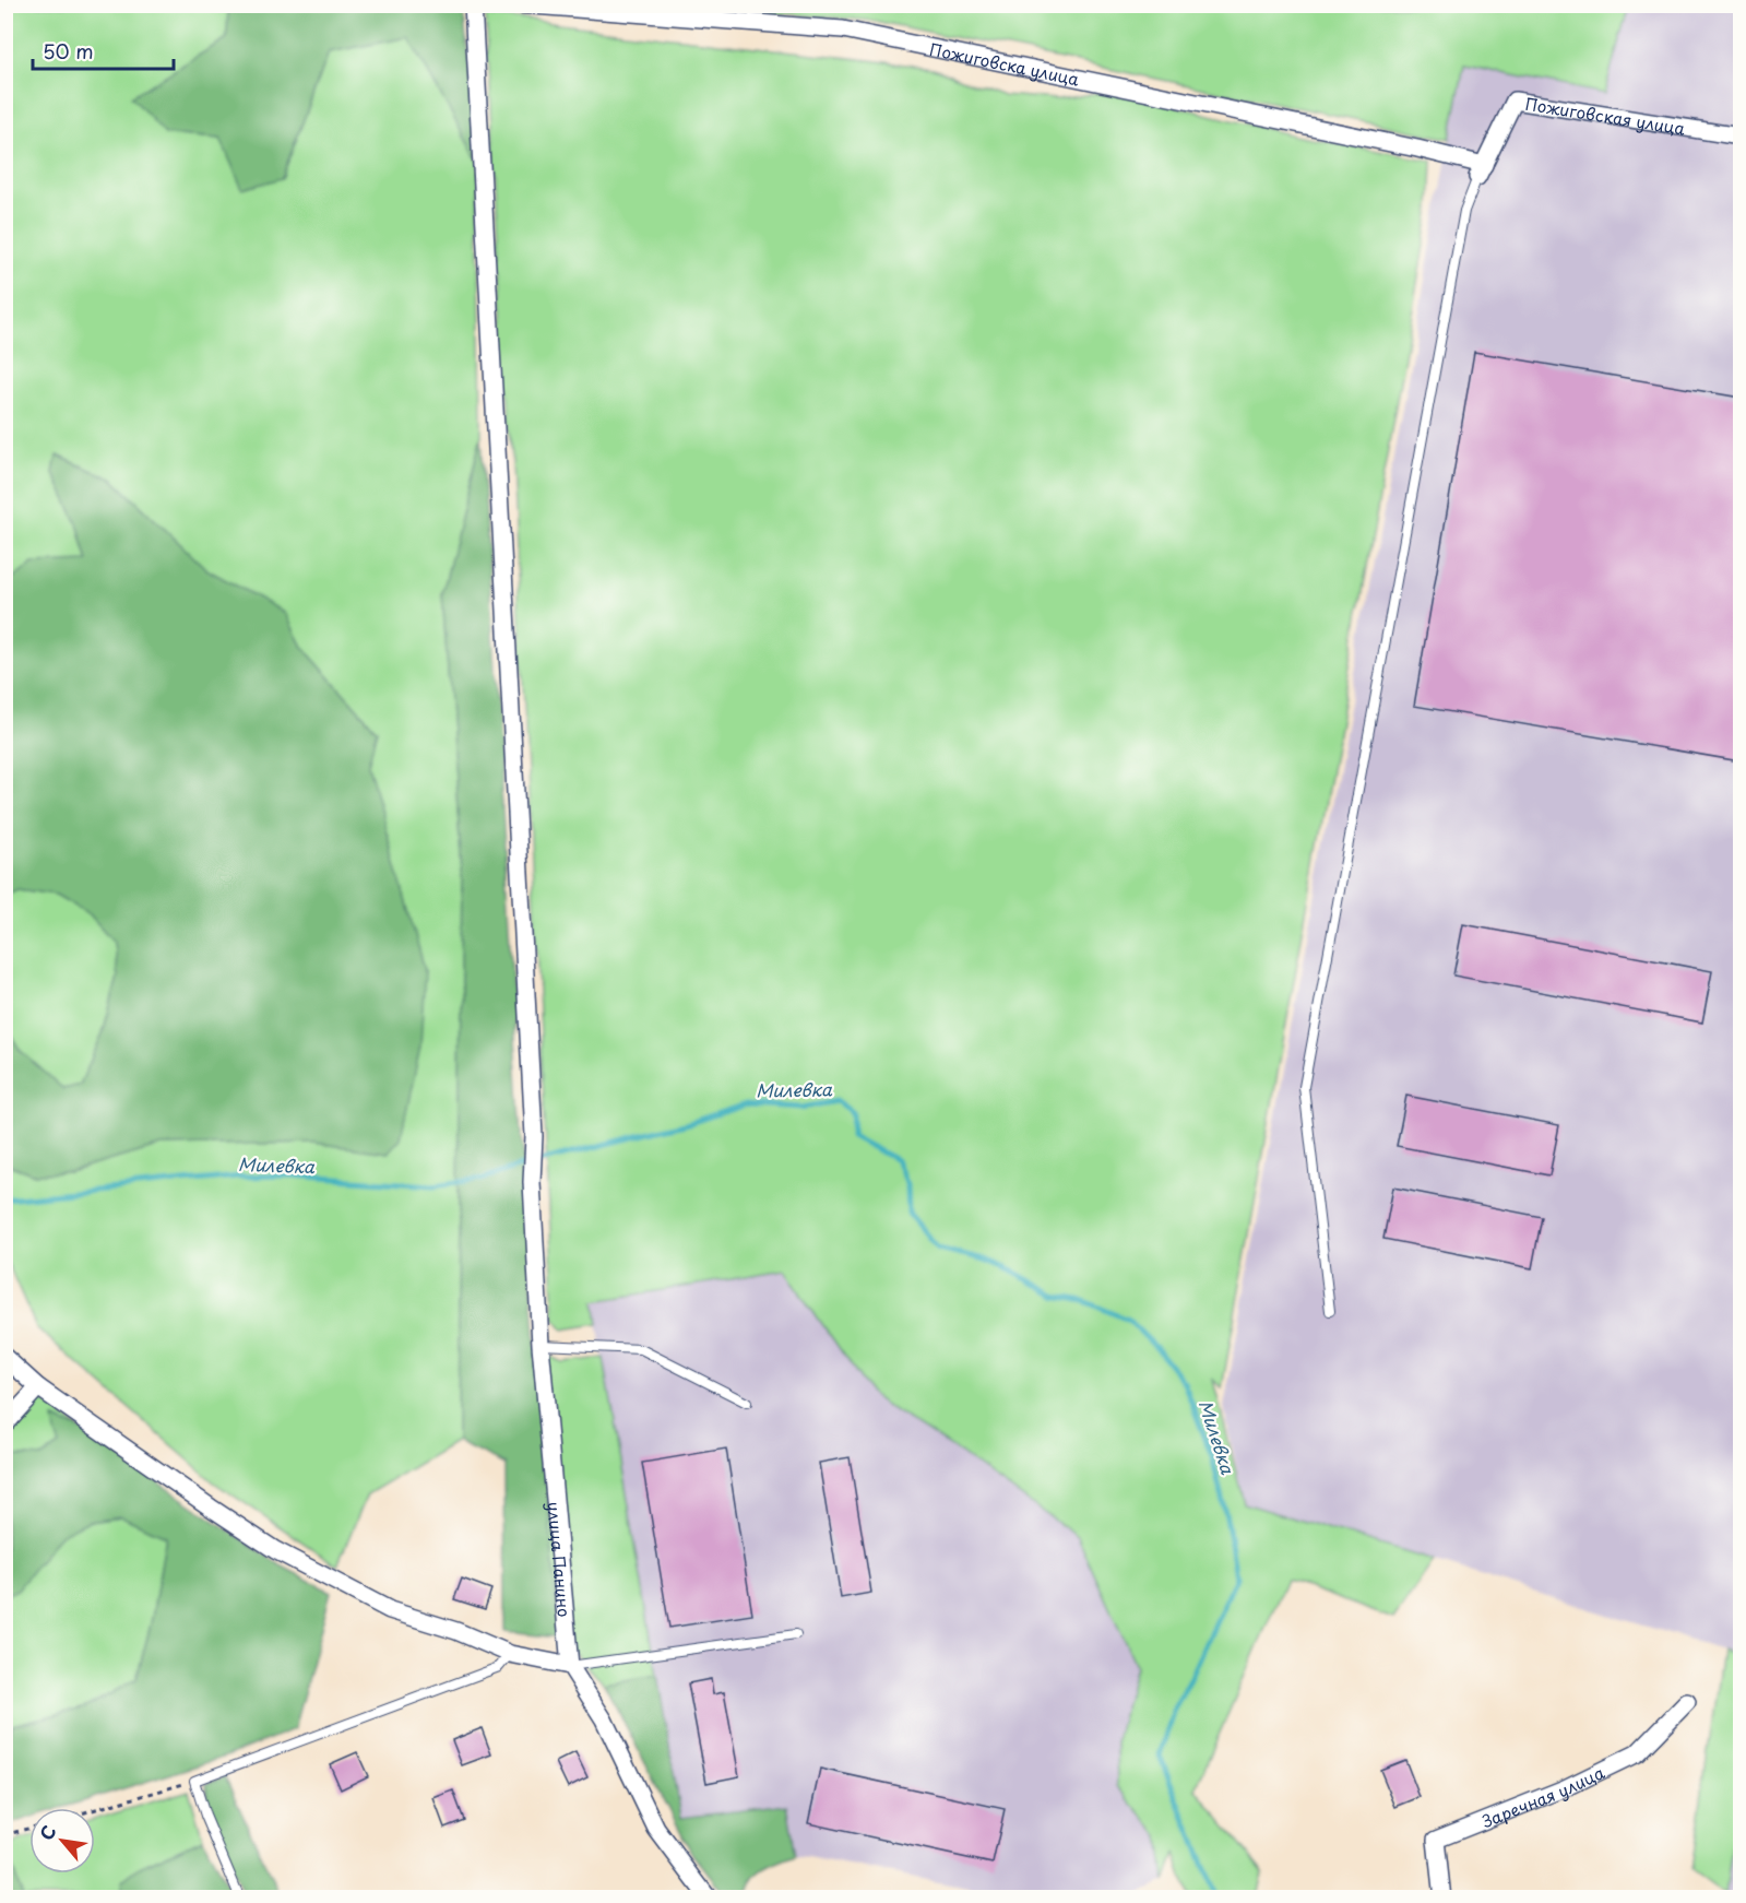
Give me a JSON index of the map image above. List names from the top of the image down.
{
  "streets": {
    "street": [
      "Пожиговска улица",
      "Пожиговская улица",
      "улица Панино",
      "Заречная улица"
    ]
  },
  "crossings": [
    ["Пожиговска улица", "Пожиговская улица"]
  ],
  "water": ["Милевка"],
  "scale_bar": "50 m",
  "north": "top left"
}
